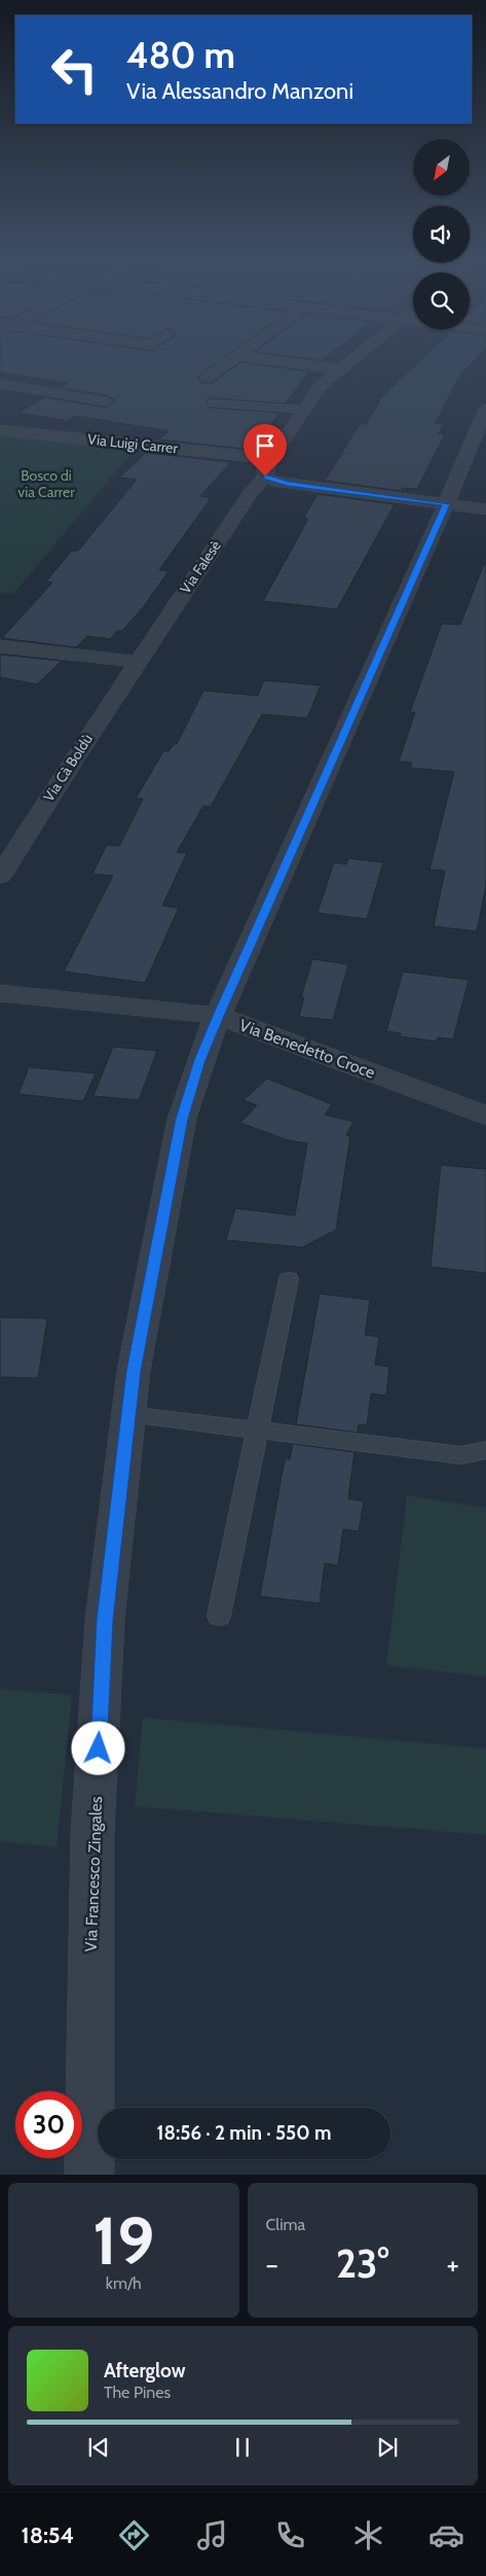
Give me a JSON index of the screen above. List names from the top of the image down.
{
  "streets": {
    "street": [
      "Via Luigi Carrer",
      "Via Falesè",
      "Via Cà Boldù",
      "Via Benedetto Croce",
      "Via Francesco Zingales"
    ]
  },
  "crossings": [
    ["Via Luigi Carrer", "Via Falesè"],
    ["Via Luigi Carrer", "Via Francesco Zingales"],
    ["Via Falesè", "Via Cà Boldù"],
    ["Via Benedetto Croce", "Via Francesco Zingales"]
  ],
  "parks": ["Bosco di via Carrer"],
  "north": "bottom left",
  "page": {
    "turn": ["480 m", "Via Alessandro Manzoni"],
    "limit": "30",
    "trip": "18:56 · 2 min · 550 m",
    "tile": [
      ["19", "km/h"],
      "Clima"
    ],
    "heat": ["−", "23°", "+"],
    "song": ["Afterglow", "The Pines"],
    "tabs": "18:54"
  }
}
